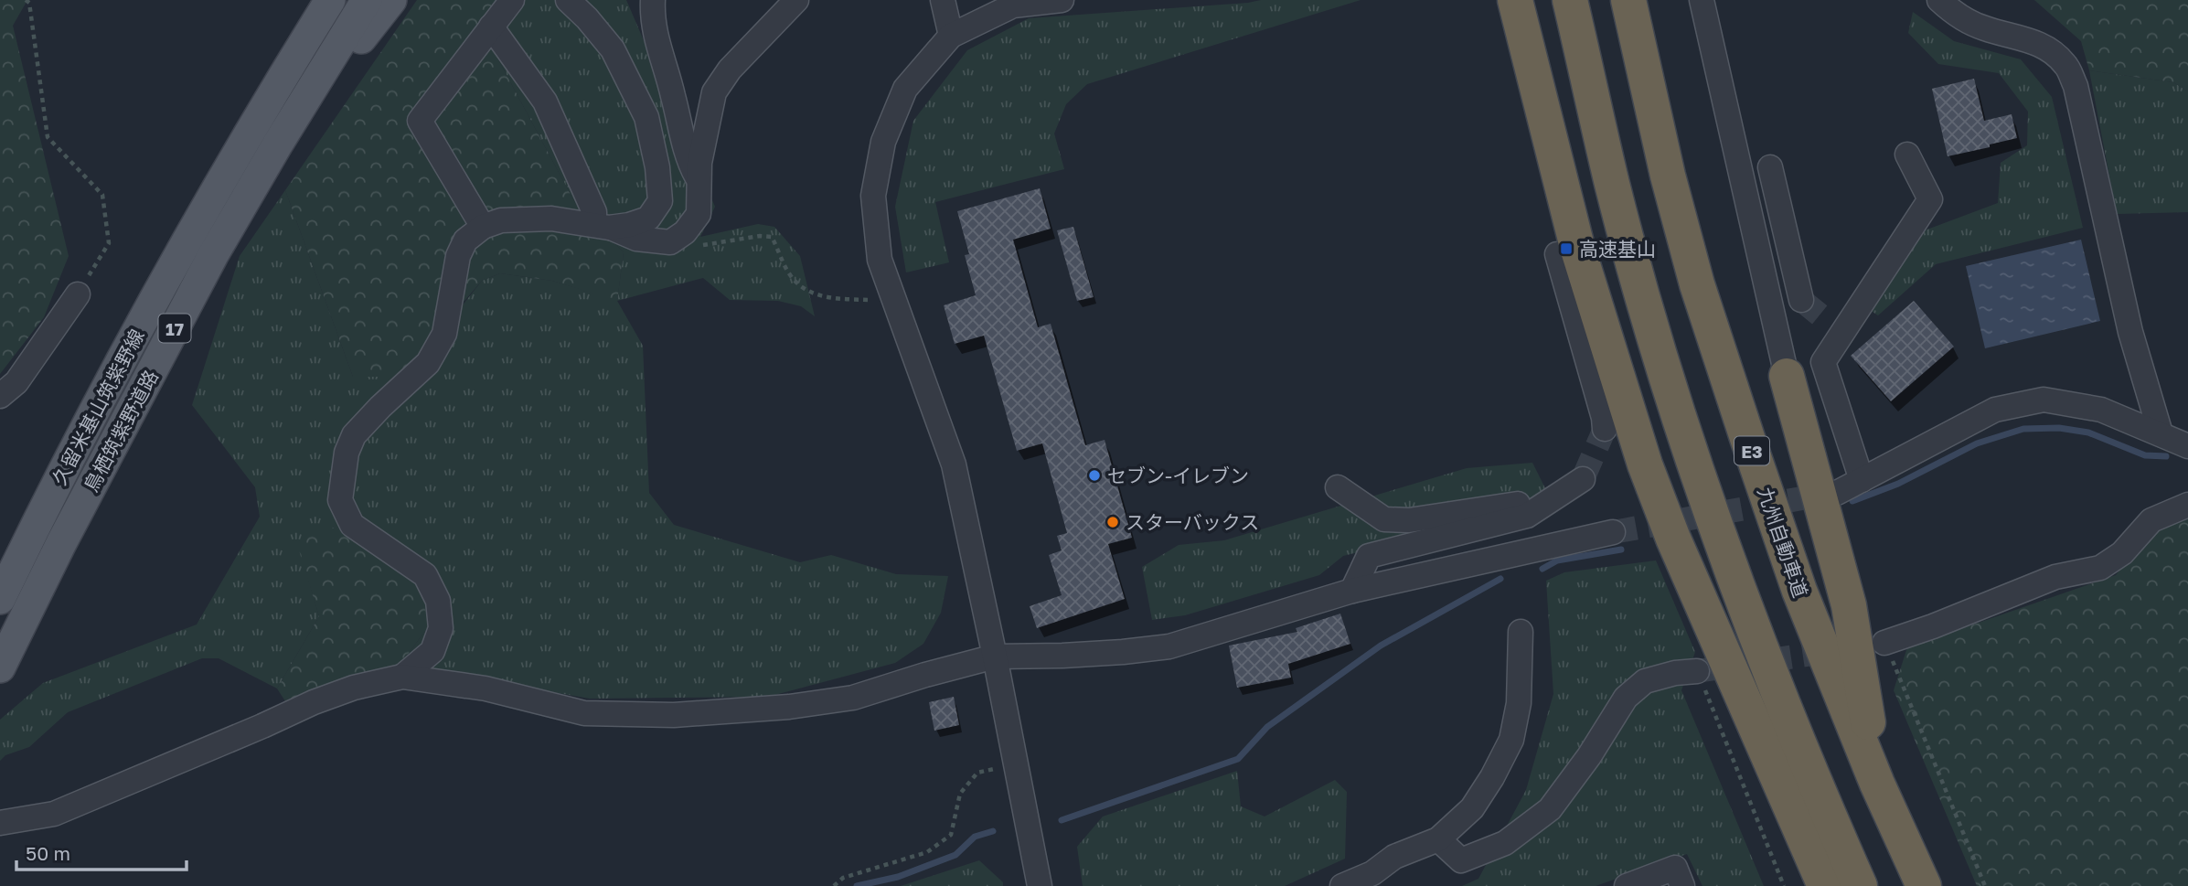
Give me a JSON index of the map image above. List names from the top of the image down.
{
  "streets": {
    "highway": ["E3", "九州自動車道"],
    "main road": ["17", "久留米基山筑紫野線", "鳥栖筑紫野道路"]
  },
  "crossings": [
    ["17", "久留米基山筑紫野線"],
    ["17", "鳥栖筑紫野道路"]
  ],
  "places": {
    "transit": ["高速基山"],
    "other": ["セブン-イレブン", "スターバックス"]
  },
  "scale_bar": "50 m"
}
